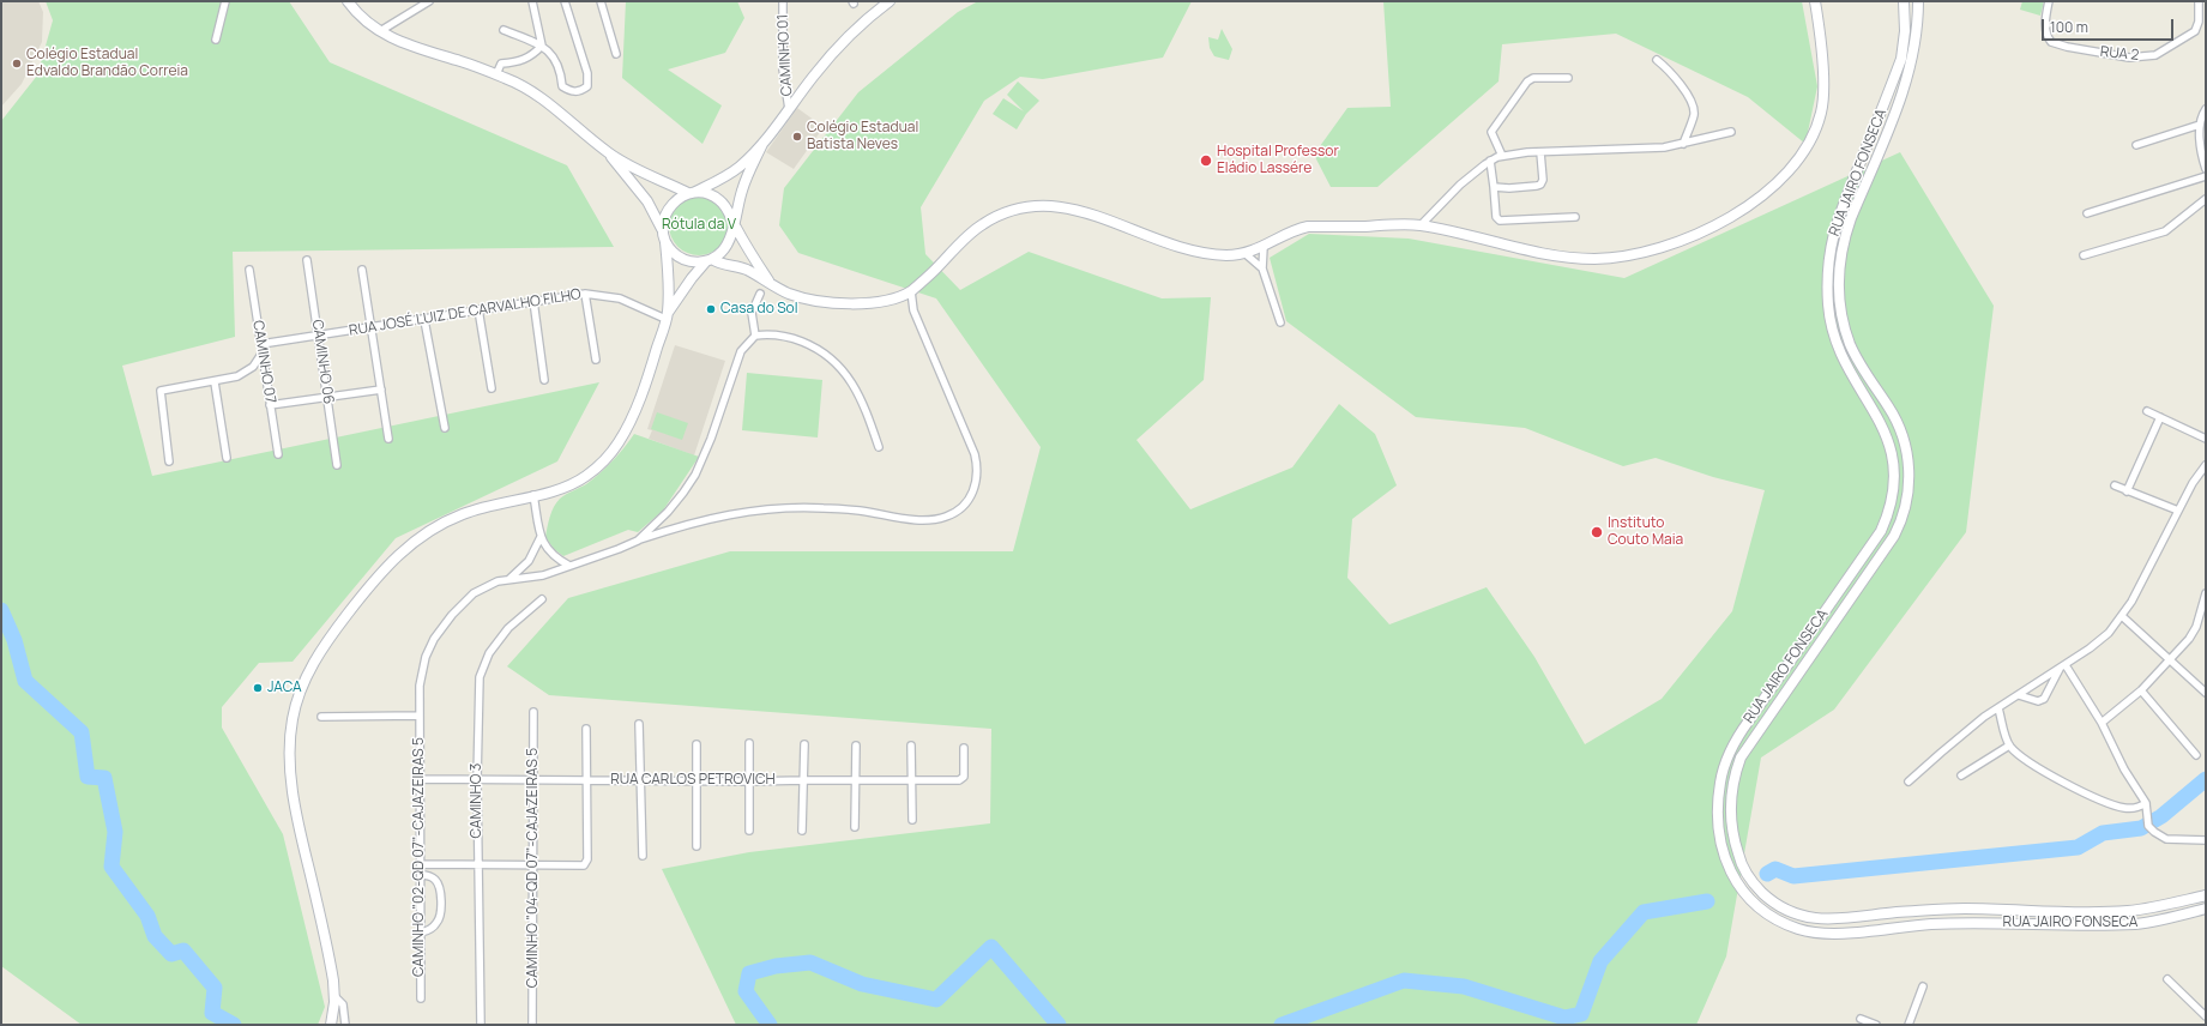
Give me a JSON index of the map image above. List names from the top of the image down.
{
  "streets": {
    "main road": ["RUA JAIRO FONSECA"],
    "street": [
      "RUA 2",
      "CAMINHO 01",
      "RUA JOSÉ LUIZ DE CARVALHO FILHO",
      "CAMINHO 07",
      "CAMINHO 06",
      "RUA CARLOS PETROVICH",
      "CAMINHO 3",
      "CAMINHO \"02-QD 07\"-CAJAZEIRAS 5",
      "CAMINHO \"04-QD 07\"-CAJAZEIRAS 5"
    ]
  },
  "crossings": [
    ["RUA JOSÉ LUIZ DE CARVALHO FILHO", "CAMINHO 07"],
    ["RUA JOSÉ LUIZ DE CARVALHO FILHO", "CAMINHO 06"],
    ["RUA CARLOS PETROVICH", "CAMINHO 3"],
    ["RUA CARLOS PETROVICH", "CAMINHO \"02-QD 07\"-CAJAZEIRAS 5"],
    ["RUA CARLOS PETROVICH", "CAMINHO \"04-QD 07\"-CAJAZEIRAS 5"]
  ],
  "parks": ["Rótula da V"],
  "places": [
    "Colégio Estadual Edvaldo Brandão Correia",
    "Colégio Estadual Batista Neves",
    "Hospital Professor Eládio Lassére",
    "Casa do Sol",
    "Instituto Couto Maia",
    "JACA"
  ],
  "scale_bar": "100 m"
}
